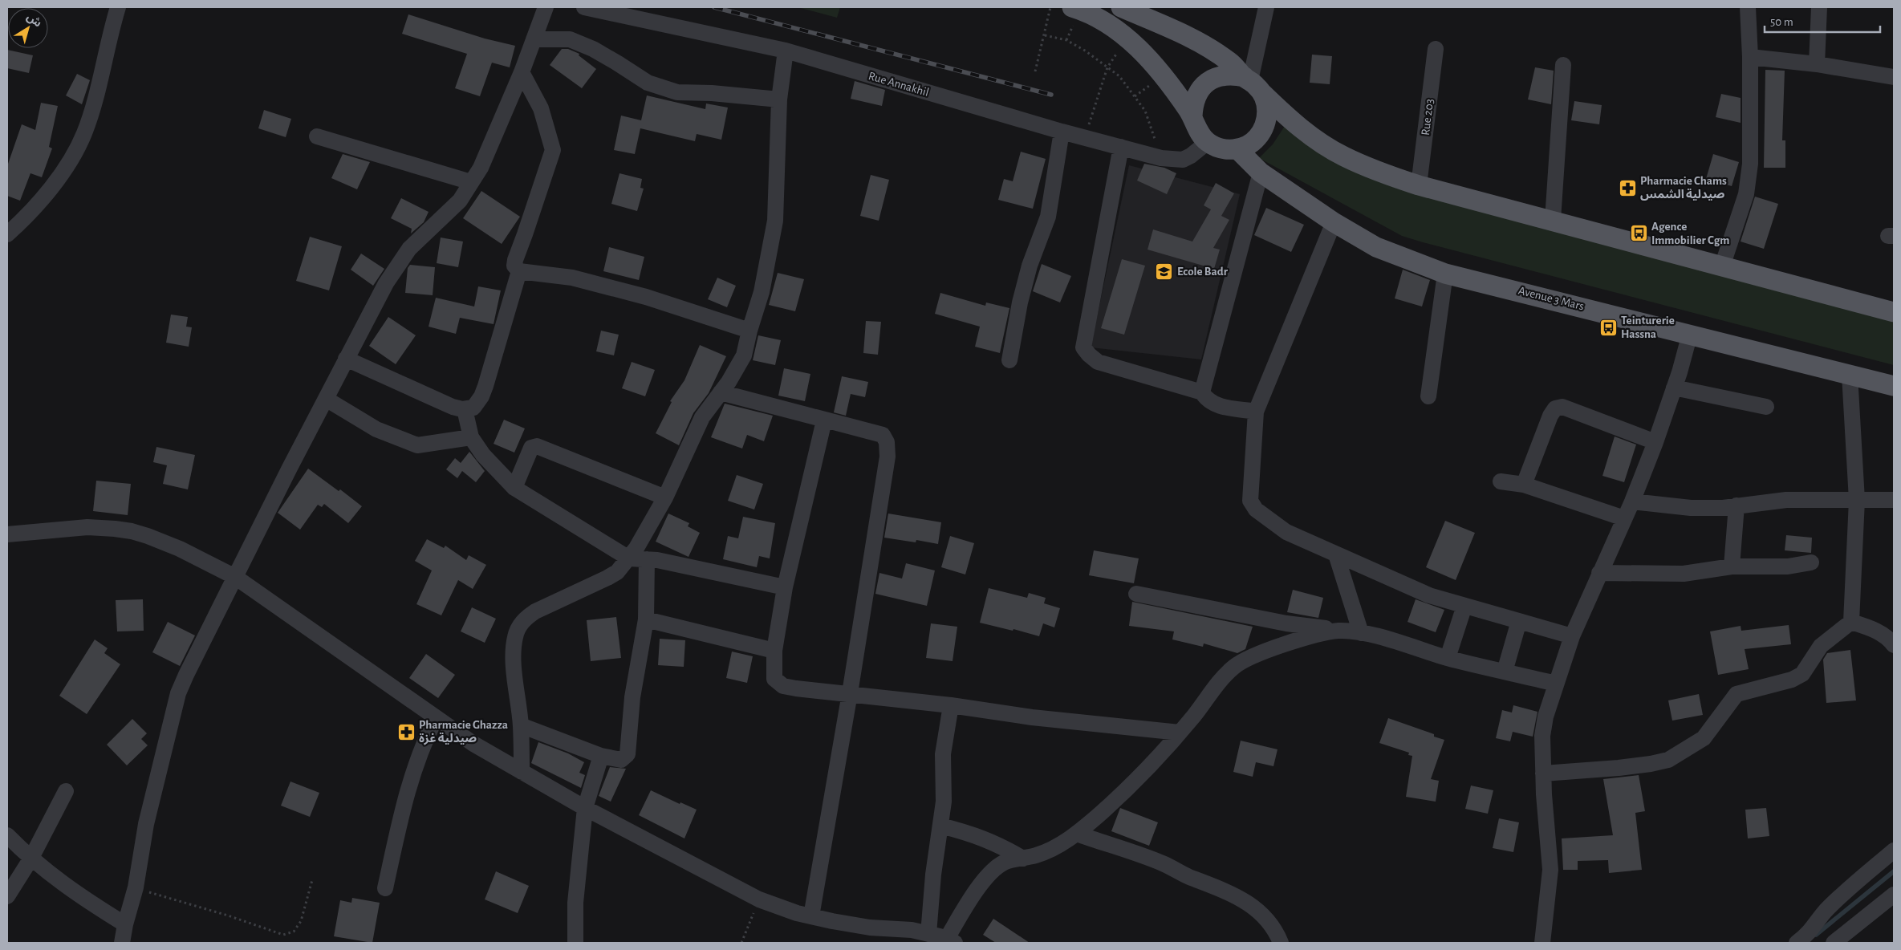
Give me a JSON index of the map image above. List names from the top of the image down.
{
  "streets": {
    "main road": ["Avenue 3 Mars"],
    "street": ["Rue Annakhil", "Rue 203"]
  },
  "crossings": [
    ["Rue Annakhil", "Avenue 3 Mars"]
  ],
  "places": {
    "pharmacy": ["Pharmacie Chams صيدلية الشمس", "Pharmacie Ghazza صيدلية غزة"],
    "bus stop": ["Agence Immobilier Cgm", "Teinturerie Hassna"],
    "school or university": ["Ecole Badr"]
  },
  "scale_bar": "50 m",
  "north": "top right"
}
